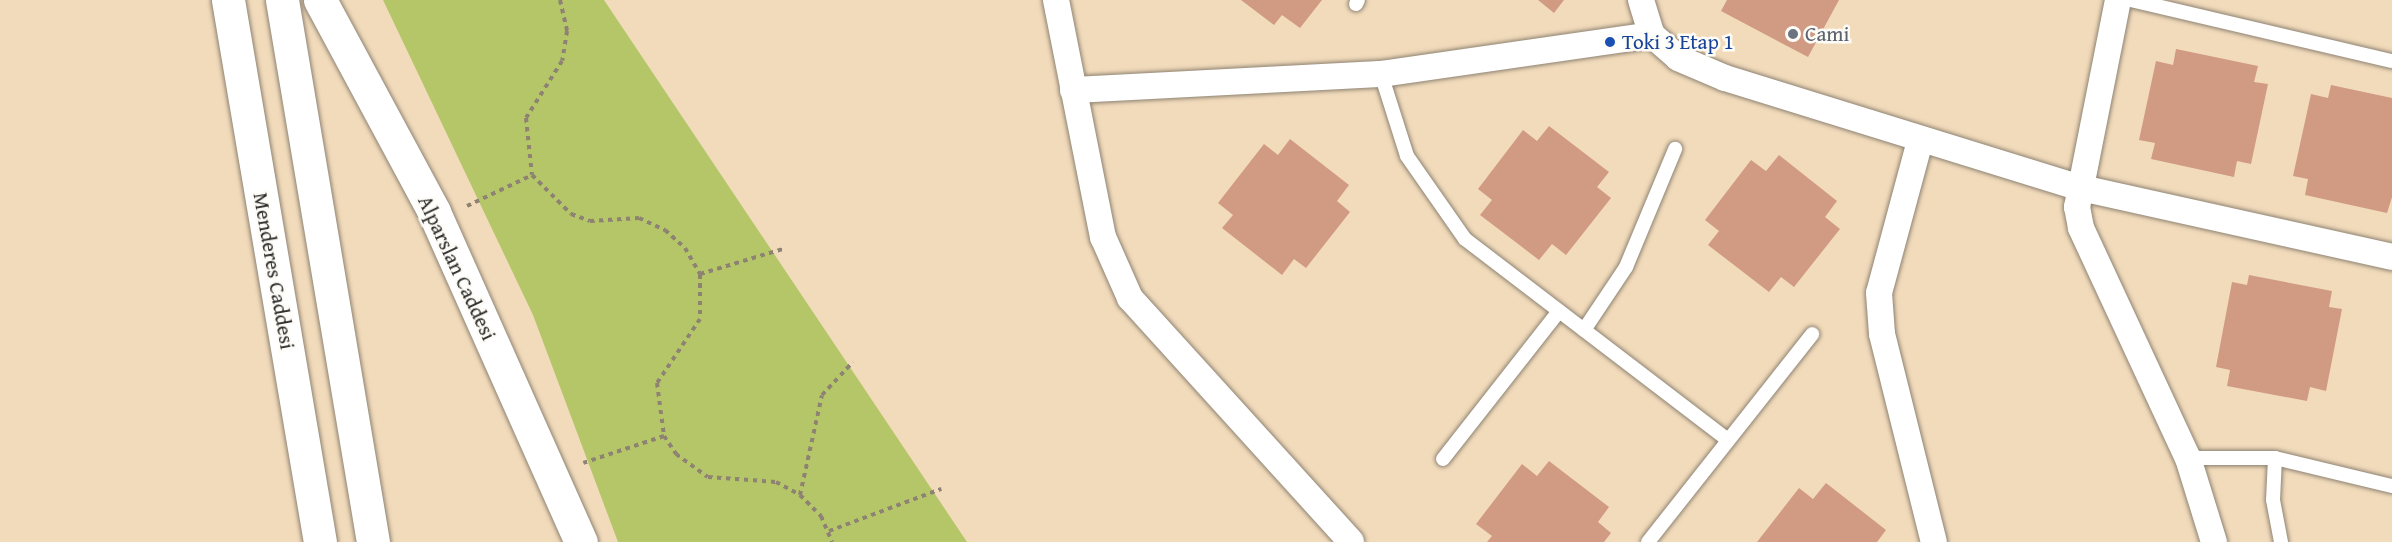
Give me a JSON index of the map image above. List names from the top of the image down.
{
  "streets": {
    "main road": ["Alparslan Caddesi", "Menderes Caddesi"]
  },
  "places": ["Cami", "Toki 3 Etap 1"]
}
